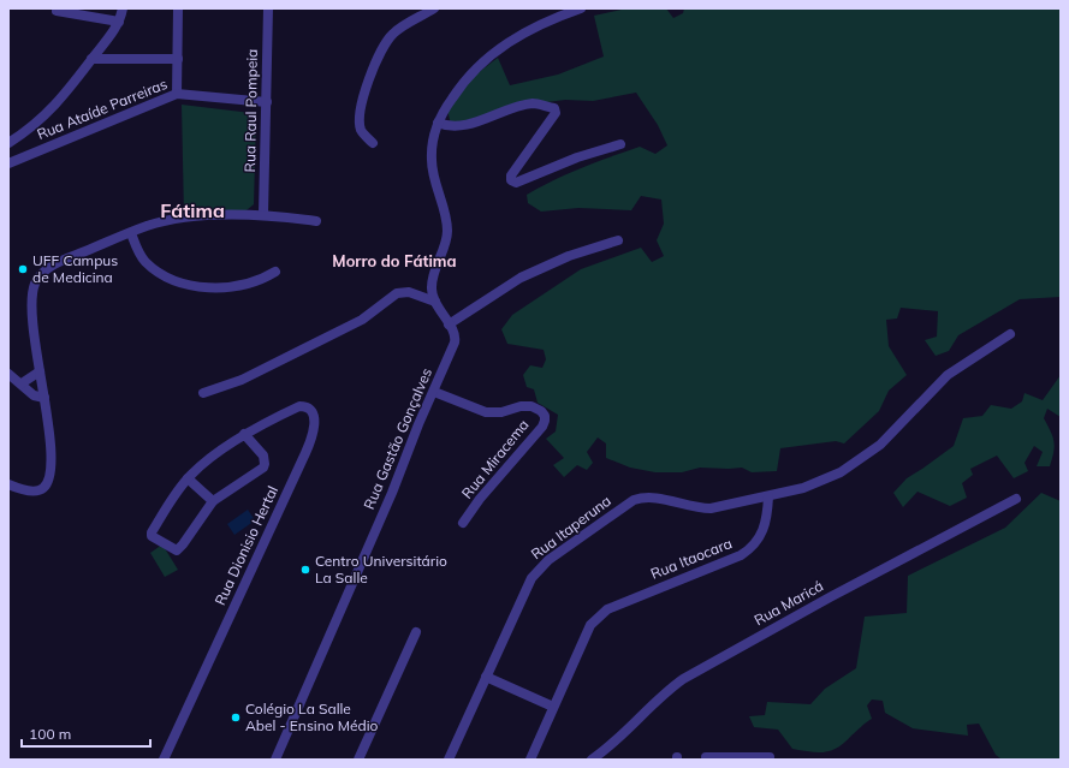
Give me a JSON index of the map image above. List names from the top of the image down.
{
  "streets": {
    "street": [
      "Rua Ataíde Parreiras",
      "Rua Raul Pompeia",
      "Rua Gastão Gonçalves",
      "Rua Miracema",
      "Rua Itaperuna",
      "Rua Dionisio Hertal",
      "Rua Itaocara",
      "Rua Maricá"
    ]
  },
  "crossings": [
    ["Rua Ataíde Parreiras", "Rua Raul Pompeia"],
    ["Rua Gastão Gonçalves", "Rua Miracema"],
    ["Rua Itaperuna", "Rua Itaocara"]
  ],
  "districts": ["Fátima", "Morro do Fátima"],
  "places": ["UFF Campus de Medicina", "Centro Universitário La Salle", "Colégio La Salle Abel - Ensino Médio"],
  "scale_bar": "100 m"
}
